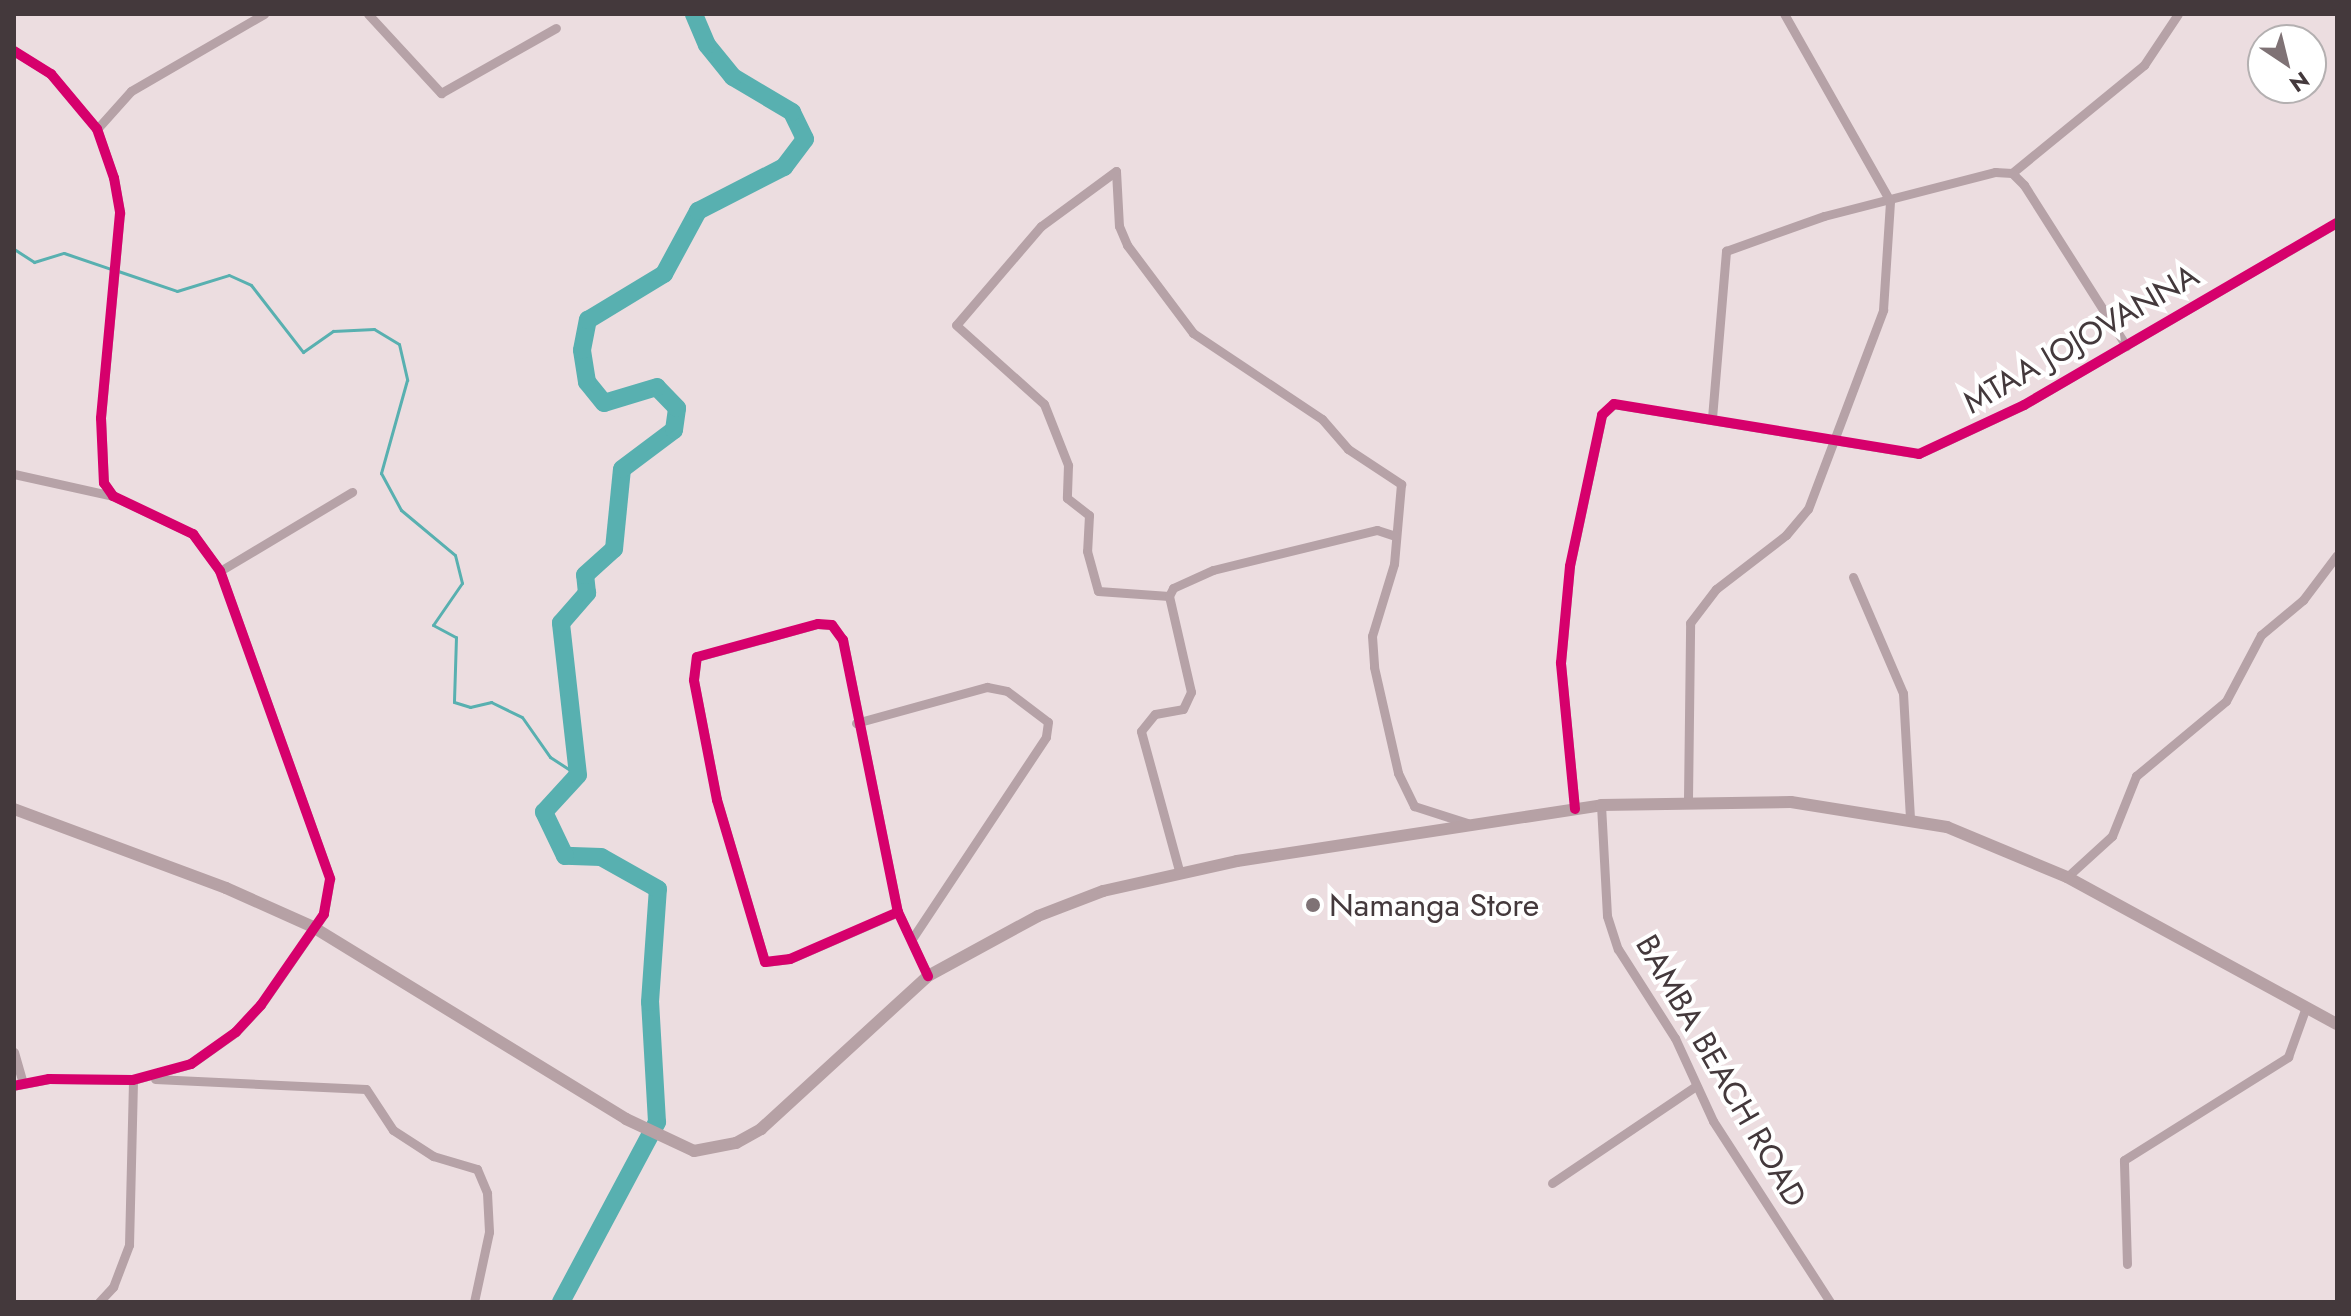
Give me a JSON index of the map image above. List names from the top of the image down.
{
  "streets": {
    "street": ["MTAA JOJOVANNA", "BAMBA BEACH ROAD"]
  },
  "places": ["Namanga Store"],
  "north": "bottom right"
}
